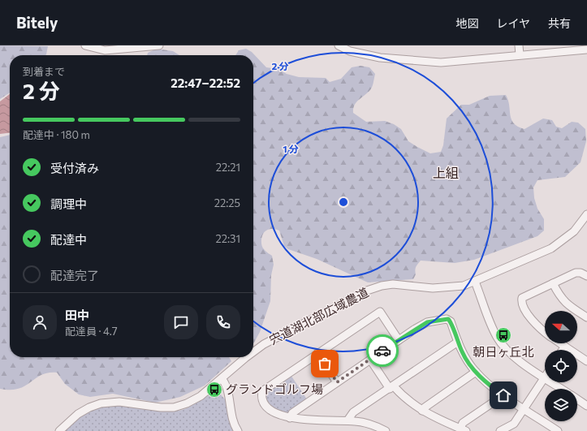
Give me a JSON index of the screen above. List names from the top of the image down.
{
  "streets": {
    "street": ["宍道湖北部広域農道"]
  },
  "districts": ["上組"],
  "places": {
    "bus stop": ["朝日ヶ丘北", "グランドゴルフ場"]
  },
  "north": "left",
  "page": {
    "header": "Bitely",
    "nav": ["地図", "レイヤ", "共有"],
    "heading": ["2 分", "到着まで", "22:47–22:52"],
    "panel": ["田中", "配達員 · 4.7"],
    "bar": "配達中 · 180 m",
    "list": [
      ["受付済み", "22:21"],
      ["調理中", "22:25"],
      ["配達中", "22:31"],
      "配達完了"
    ]
  },
  "rings": ["2 分", "1 分"]
}
